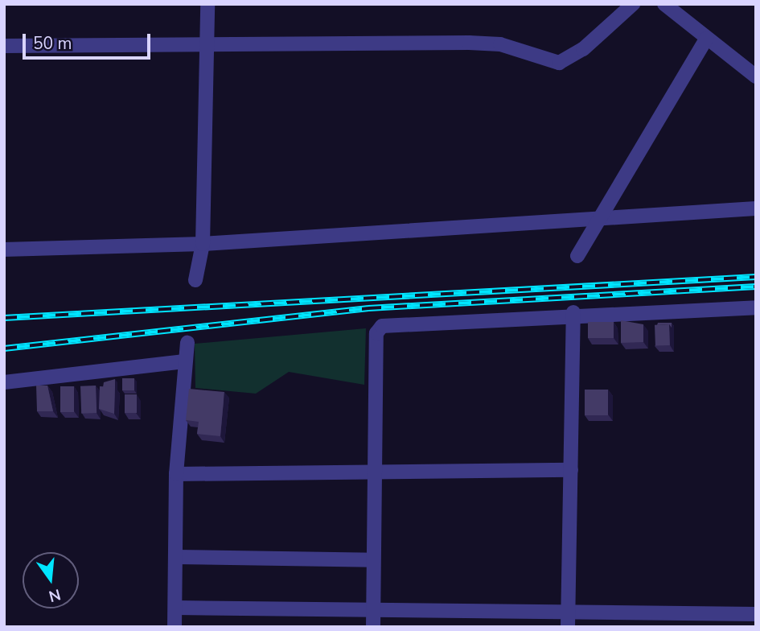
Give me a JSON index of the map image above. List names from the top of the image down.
{
  "scale_bar": "50 m",
  "north": "bottom"
}
